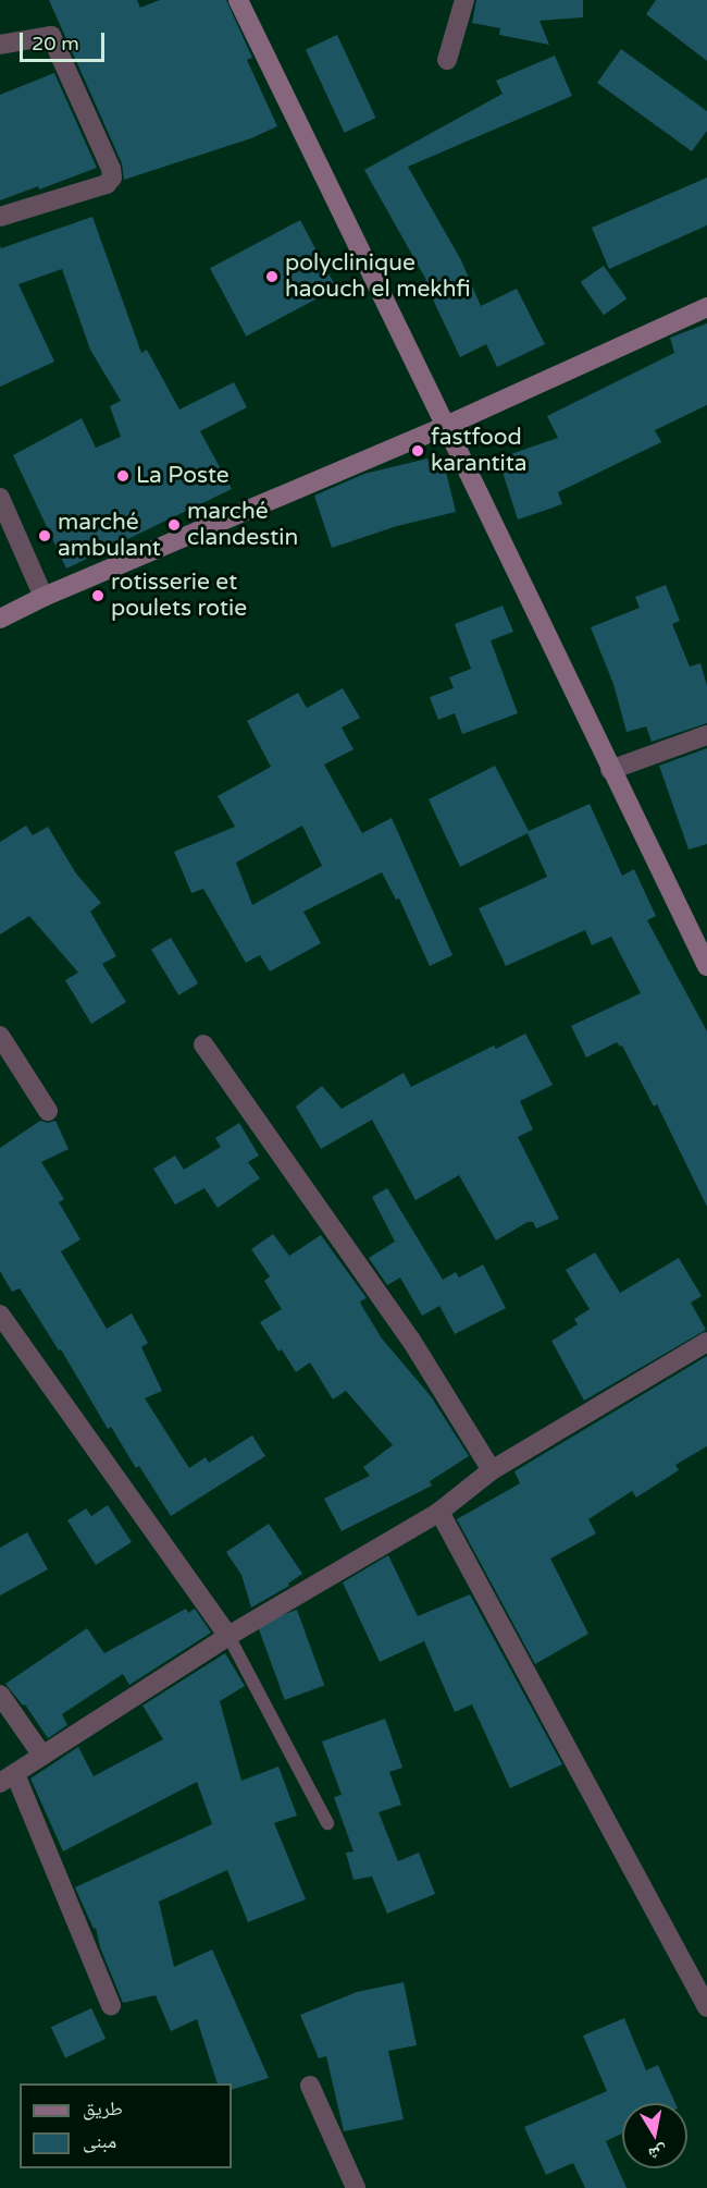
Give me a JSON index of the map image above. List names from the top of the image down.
{
  "places": [
    "polyclinique haouch el mekhfi",
    "fastfood karantita",
    "La Poste",
    "marché clandestin",
    "marché ambulant",
    "rotisserie et poulets rotie"
  ],
  "legend": ["طريق", "مبنى"],
  "scale_bar": "20 m",
  "north": "bottom"
}
